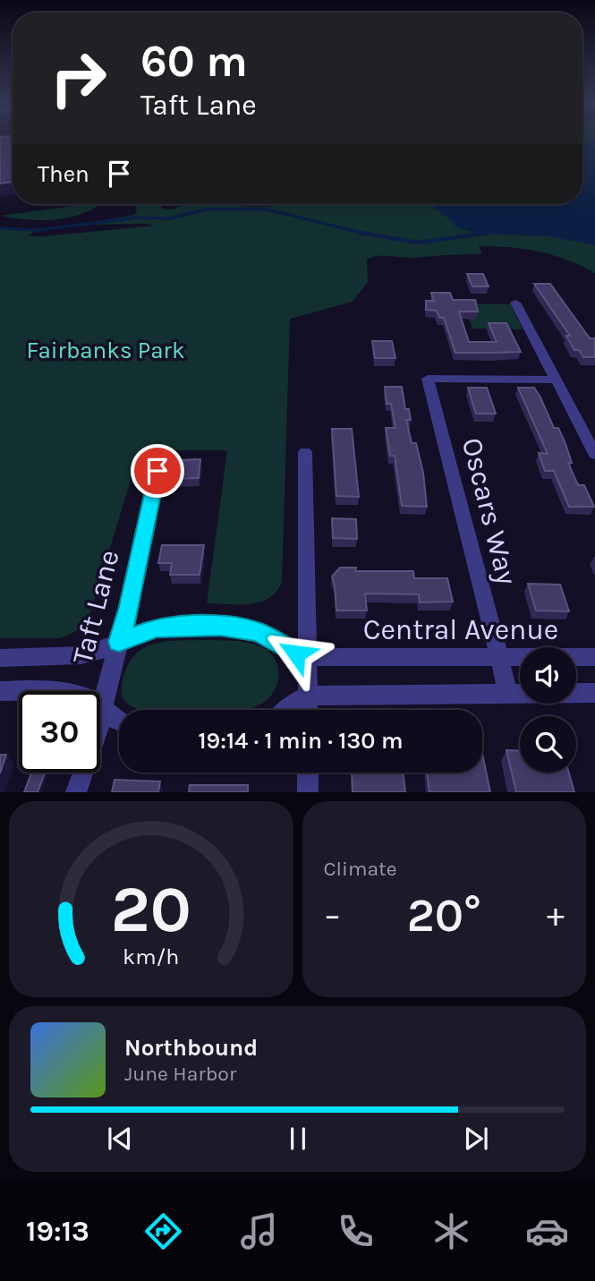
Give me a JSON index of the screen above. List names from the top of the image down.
{
  "streets": {
    "street": ["Oscars Way", "Taft Lane", "Central Avenue"]
  },
  "crossings": [
    ["Oscars Way", "Central Avenue"],
    ["Taft Lane", "Central Avenue"]
  ],
  "parks": ["Fairbanks Park"],
  "page": {
    "turn": ["60 m", "Taft Lane"],
    "then": "Then",
    "limit": "30",
    "trip": "19:14 · 1 min · 130 m",
    "tile": "Climate",
    "heat": ["−", "20°", "+"],
    "song": ["Northbound", "June Harbor"],
    "tabs": "19:13",
    "gauge": ["20", "km/h"]
  }
}
